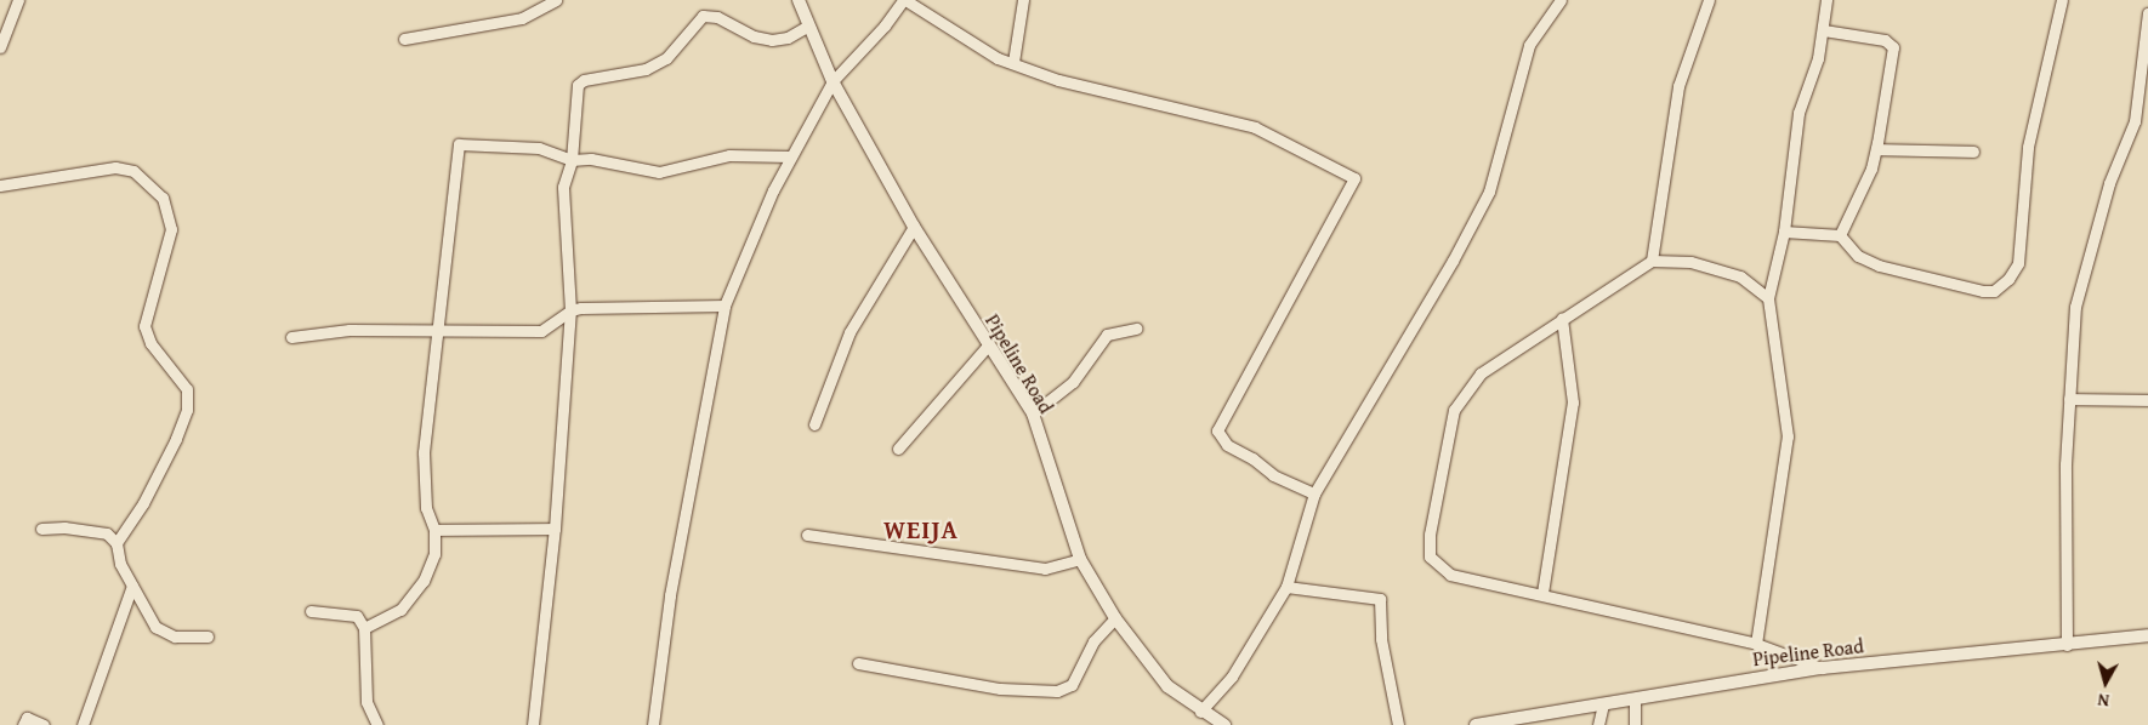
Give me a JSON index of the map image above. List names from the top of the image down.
{
  "streets": {
    "street": ["Pipeline Road"]
  },
  "districts": ["WEIJA"],
  "north": "bottom"
}
